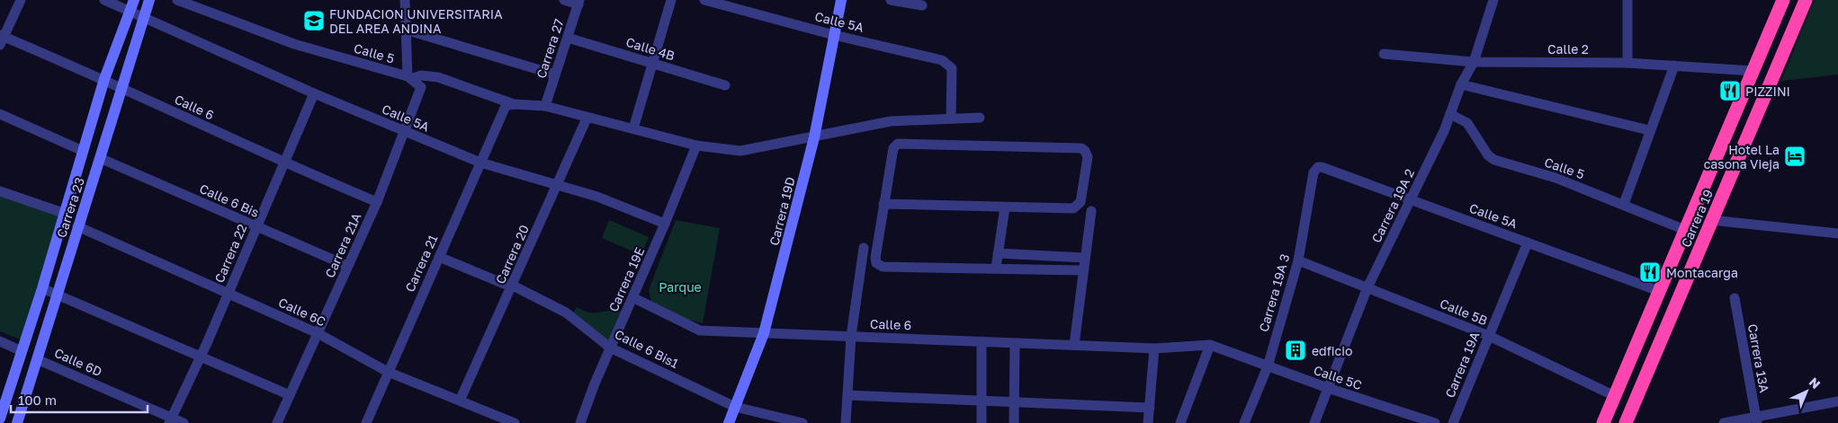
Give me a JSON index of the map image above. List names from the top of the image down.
{
  "streets": {
    "highway": ["Carrera 19"],
    "main road": ["Carrera 23", "Carrera 19D"],
    "street": [
      "Calle 5A",
      "Carrera 27",
      "Calle 4B",
      "Calle 2",
      "Calle 5",
      "Calle 6",
      "Calle 6 Bis",
      "Carrera 19A 2",
      "Carrera 21A",
      "Carrera 22",
      "Carrera 20",
      "Carrera 21",
      "Carrera 19E",
      "Carrera 19A 3",
      "Calle 6C",
      "Calle 5B",
      "Calle 6 Bis1",
      "Carrera 13A",
      "Calle 6D",
      "Carrera 19A",
      "Calle 5C"
    ]
  },
  "crossings": [
    ["Calle 5A", "Calle 5"],
    ["Calle 5A", "Carrera 19A 2"],
    ["Calle 5A", "Carrera 23"],
    ["Calle 5A", "Carrera 19D"],
    ["Calle 5A", "Carrera 19"],
    ["Calle 5A", "Carrera 21A"],
    ["Calle 5A", "Carrera 22"],
    ["Calle 5A", "Carrera 20"],
    ["Calle 5A", "Carrera 21"],
    ["Calle 5A", "Carrera 19E"],
    ["Calle 5A", "Carrera 19A 3"],
    ["Calle 5A", "Carrera 19A"],
    ["Carrera 27", "Calle 4B"],
    ["Carrera 27", "Calle 5"],
    ["Calle 2", "Carrera 19A 2"],
    ["Calle 2", "Carrera 19"],
    ["Calle 5", "Carrera 19A 2"],
    ["Calle 5", "Carrera 19D"],
    ["Calle 5", "Carrera 19"],
    ["Calle 5", "Carrera 21A"],
    ["Calle 5", "Carrera 20"],
    ["Calle 5", "Carrera 21"],
    ["Calle 5", "Carrera 19E"],
    ["Calle 6", "Carrera 23"],
    ["Calle 6", "Carrera 19D"],
    ["Calle 6", "Carrera 21A"],
    ["Calle 6", "Carrera 22"],
    ["Calle 6", "Carrera 19E"],
    ["Calle 6", "Calle 5C"],
    ["Calle 6 Bis", "Carrera 23"],
    ["Calle 6 Bis", "Carrera 21A"],
    ["Calle 6 Bis", "Carrera 22"],
    ["Carrera 19A 2", "Calle 5B"],
    ["Carrera 19A 2", "Calle 5C"],
    ["Carrera 23", "Calle 6C"],
    ["Carrera 23", "Calle 6D"],
    ["Carrera 19D", "Calle 6 Bis1"],
    ["Carrera 19", "Calle 5B"],
    ["Carrera 21A", "Calle 6C"],
    ["Carrera 22", "Calle 6C"],
    ["Carrera 22", "Calle 6D"],
    ["Carrera 20", "Calle 6C"],
    ["Carrera 20", "Calle 6 Bis1"],
    ["Carrera 21", "Calle 6C"],
    ["Carrera 21", "Calle 6 Bis1"],
    ["Carrera 19E", "Calle 6 Bis1"],
    ["Carrera 19A 3", "Calle 5B"],
    ["Carrera 19A 3", "Calle 5C"],
    ["Calle 5B", "Carrera 19A"]
  ],
  "parks": ["Parque"],
  "places": {
    "school or university": ["FUNDACION UNIVERSITARIA DEL AREA ANDINA"],
    "restaurant": ["PIZZINI", "Montacarga"],
    "hotel": ["Hotel La casona Vieja"],
    "building": ["edficio"]
  },
  "scale_bar": "100 m",
  "north": "top right"
}
